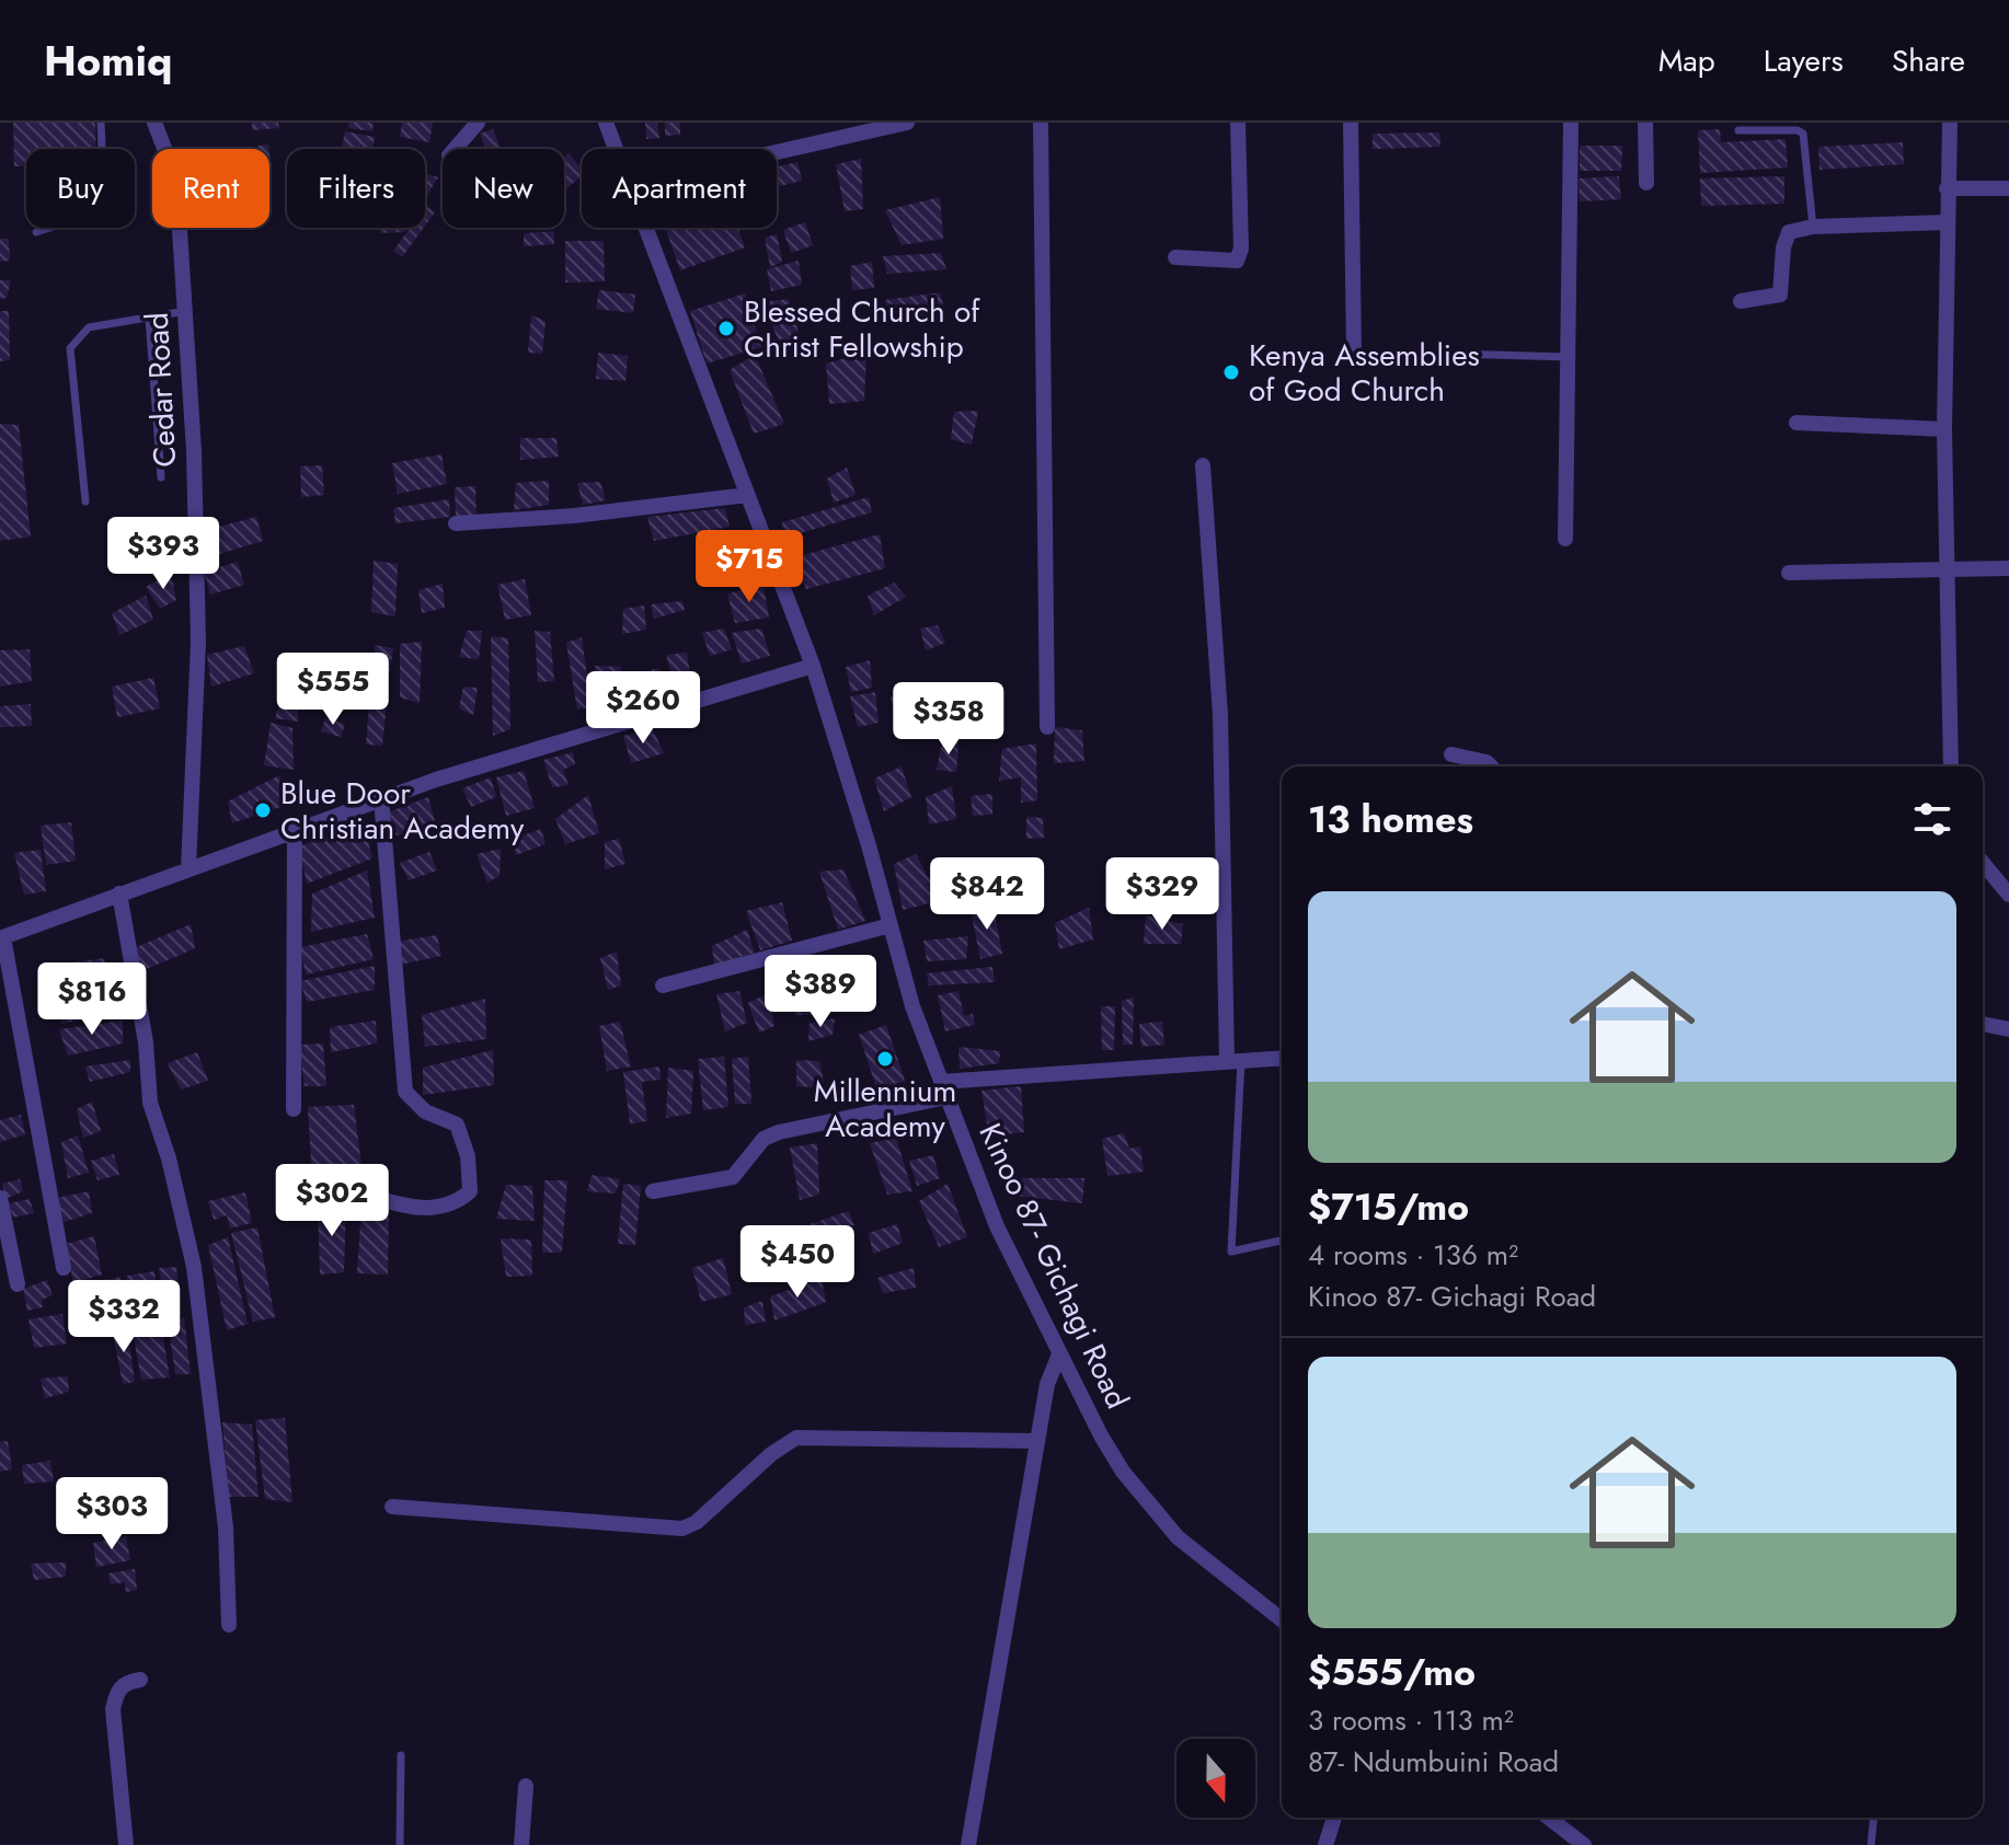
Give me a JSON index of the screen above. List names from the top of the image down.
{
  "streets": {
    "street": ["Cedar Road", "Kinoo 87- Gichagi Road"]
  },
  "places": [
    "Blessed Church of Christ Fellowship",
    "Kenya Assemblies of God Church",
    "Blue Door Christian Academy",
    "Millennium Academy"
  ],
  "north": "bottom",
  "page": {
    "header": "Homiq",
    "nav": ["Map", "Layers", "Share"],
    "chip": [
      "Buy",
      "Rent",
      "Filters",
      "New",
      "Apartment"
    ],
    "price": [
      "$393",
      "$715",
      "$555",
      "$260",
      "$358",
      "$842",
      "$329",
      "$389",
      "$816",
      "$302",
      "$450",
      "$332",
      "$303"
    ],
    "heading": "13 homes",
    "list": [
      {
        "name": "$715/mo",
        "note": "4 rooms · 136 m² · Kinoo 87- Gichagi Road"
      },
      {
        "name": "$555/mo",
        "note": "3 rooms · 113 m² · 87- Ndumbuini Road"
      }
    ]
  }
}
